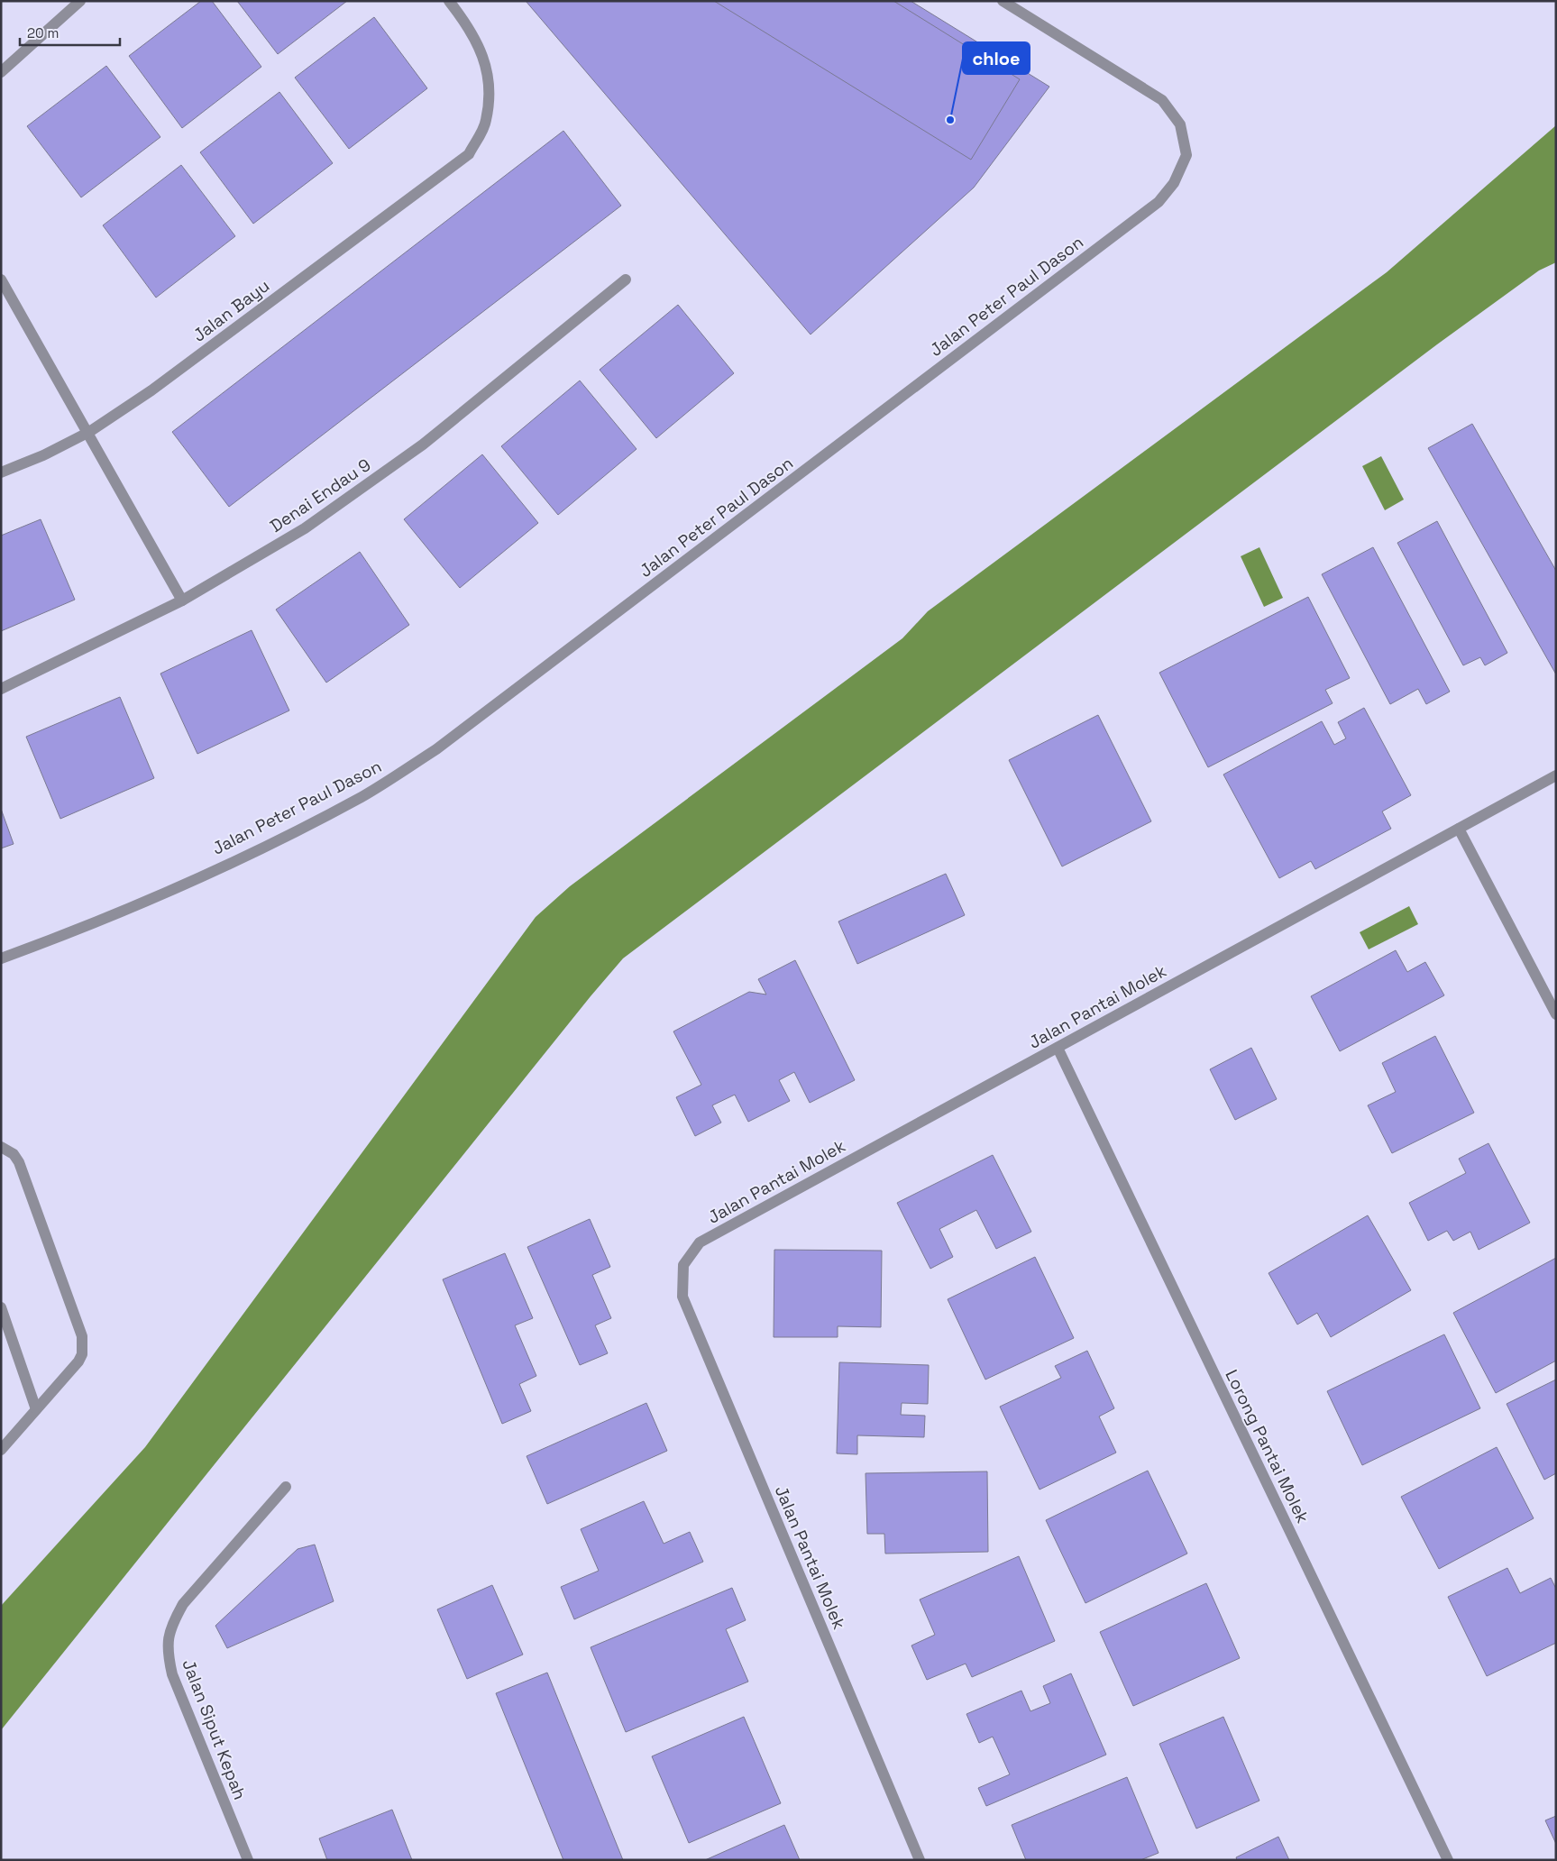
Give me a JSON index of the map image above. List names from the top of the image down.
{
  "streets": {
    "street": [
      "Jalan Peter Paul Dason",
      "Jalan Bayu",
      "Denai Endau 9",
      "Jalan Pantai Molek",
      "Lorong Pantai Molek",
      "Jalan Siput Kepah"
    ]
  },
  "crossings": [
    ["Jalan Pantai Molek", "Lorong Pantai Molek"]
  ],
  "places": ["chloe"],
  "scale_bar": "20 m"
}
